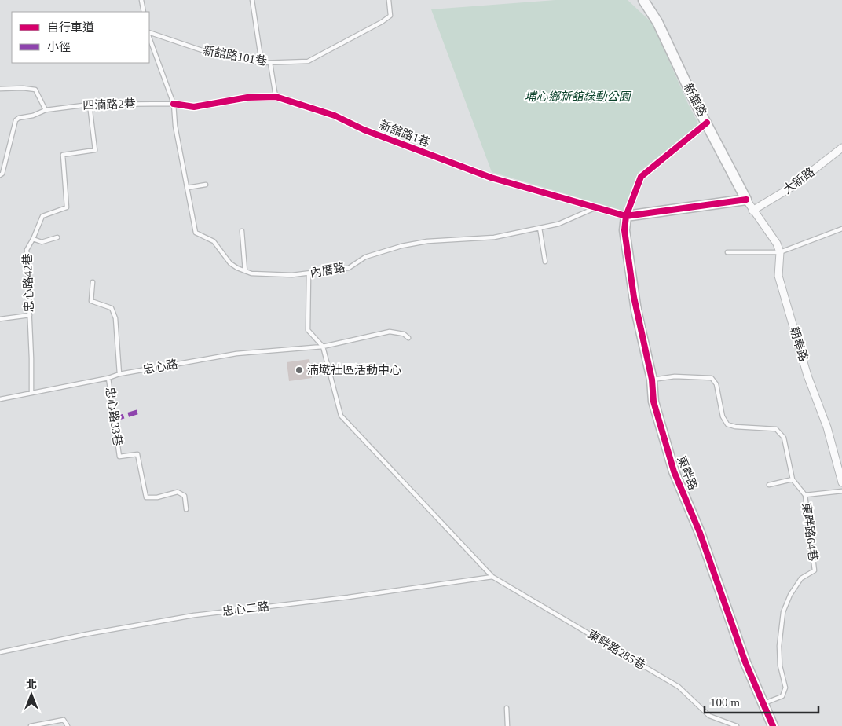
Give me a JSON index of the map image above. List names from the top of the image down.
{
  "streets": {
    "street": [
      "新舘路",
      "新舘路1巷",
      "大新路",
      "朝奉路",
      "東畔路"
    ],
    "lane": [
      "新舘路101巷",
      "四湳路2巷",
      "內厝路",
      "忠心路42巷",
      "忠心路",
      "忠心路33巷",
      "東畔路64巷",
      "忠心二路",
      "東畔路285巷"
    ]
  },
  "crossings": [
    ["四湳路2巷", "新舘路1巷"],
    ["四湳路2巷", "內厝路"],
    ["四湳路2巷", "忠心路42巷"],
    ["新舘路1巷", "內厝路"],
    ["新舘路1巷", "東畔路"],
    ["忠心路42巷", "忠心路"],
    ["忠心路", "忠心路33巷"],
    ["忠心路", "東畔路285巷"],
    ["東畔路", "東畔路64巷"],
    ["忠心二路", "東畔路285巷"]
  ],
  "parks": ["埔心鄉新舘綠動公園"],
  "places": ["湳墘社區活動中心"],
  "legend": ["自行車道", "小徑"],
  "scale_bar": "100 m",
  "north": "top"
}
